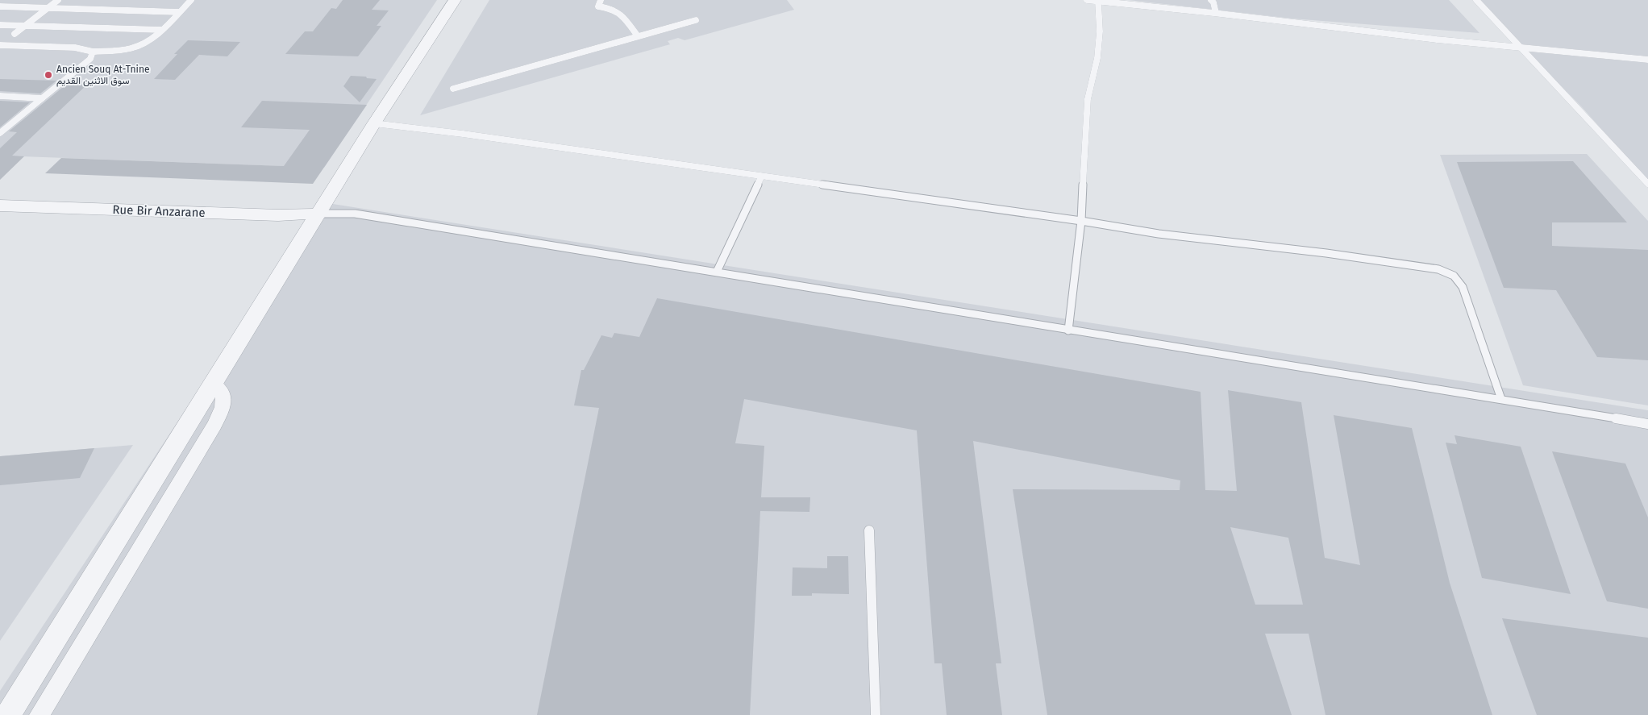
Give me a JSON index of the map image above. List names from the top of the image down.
{
  "streets": {
    "street": ["Rue Bir Anzarane"]
  },
  "places": ["Ancien Souq At-Tnine سوق الاثنين القديم"]
}
